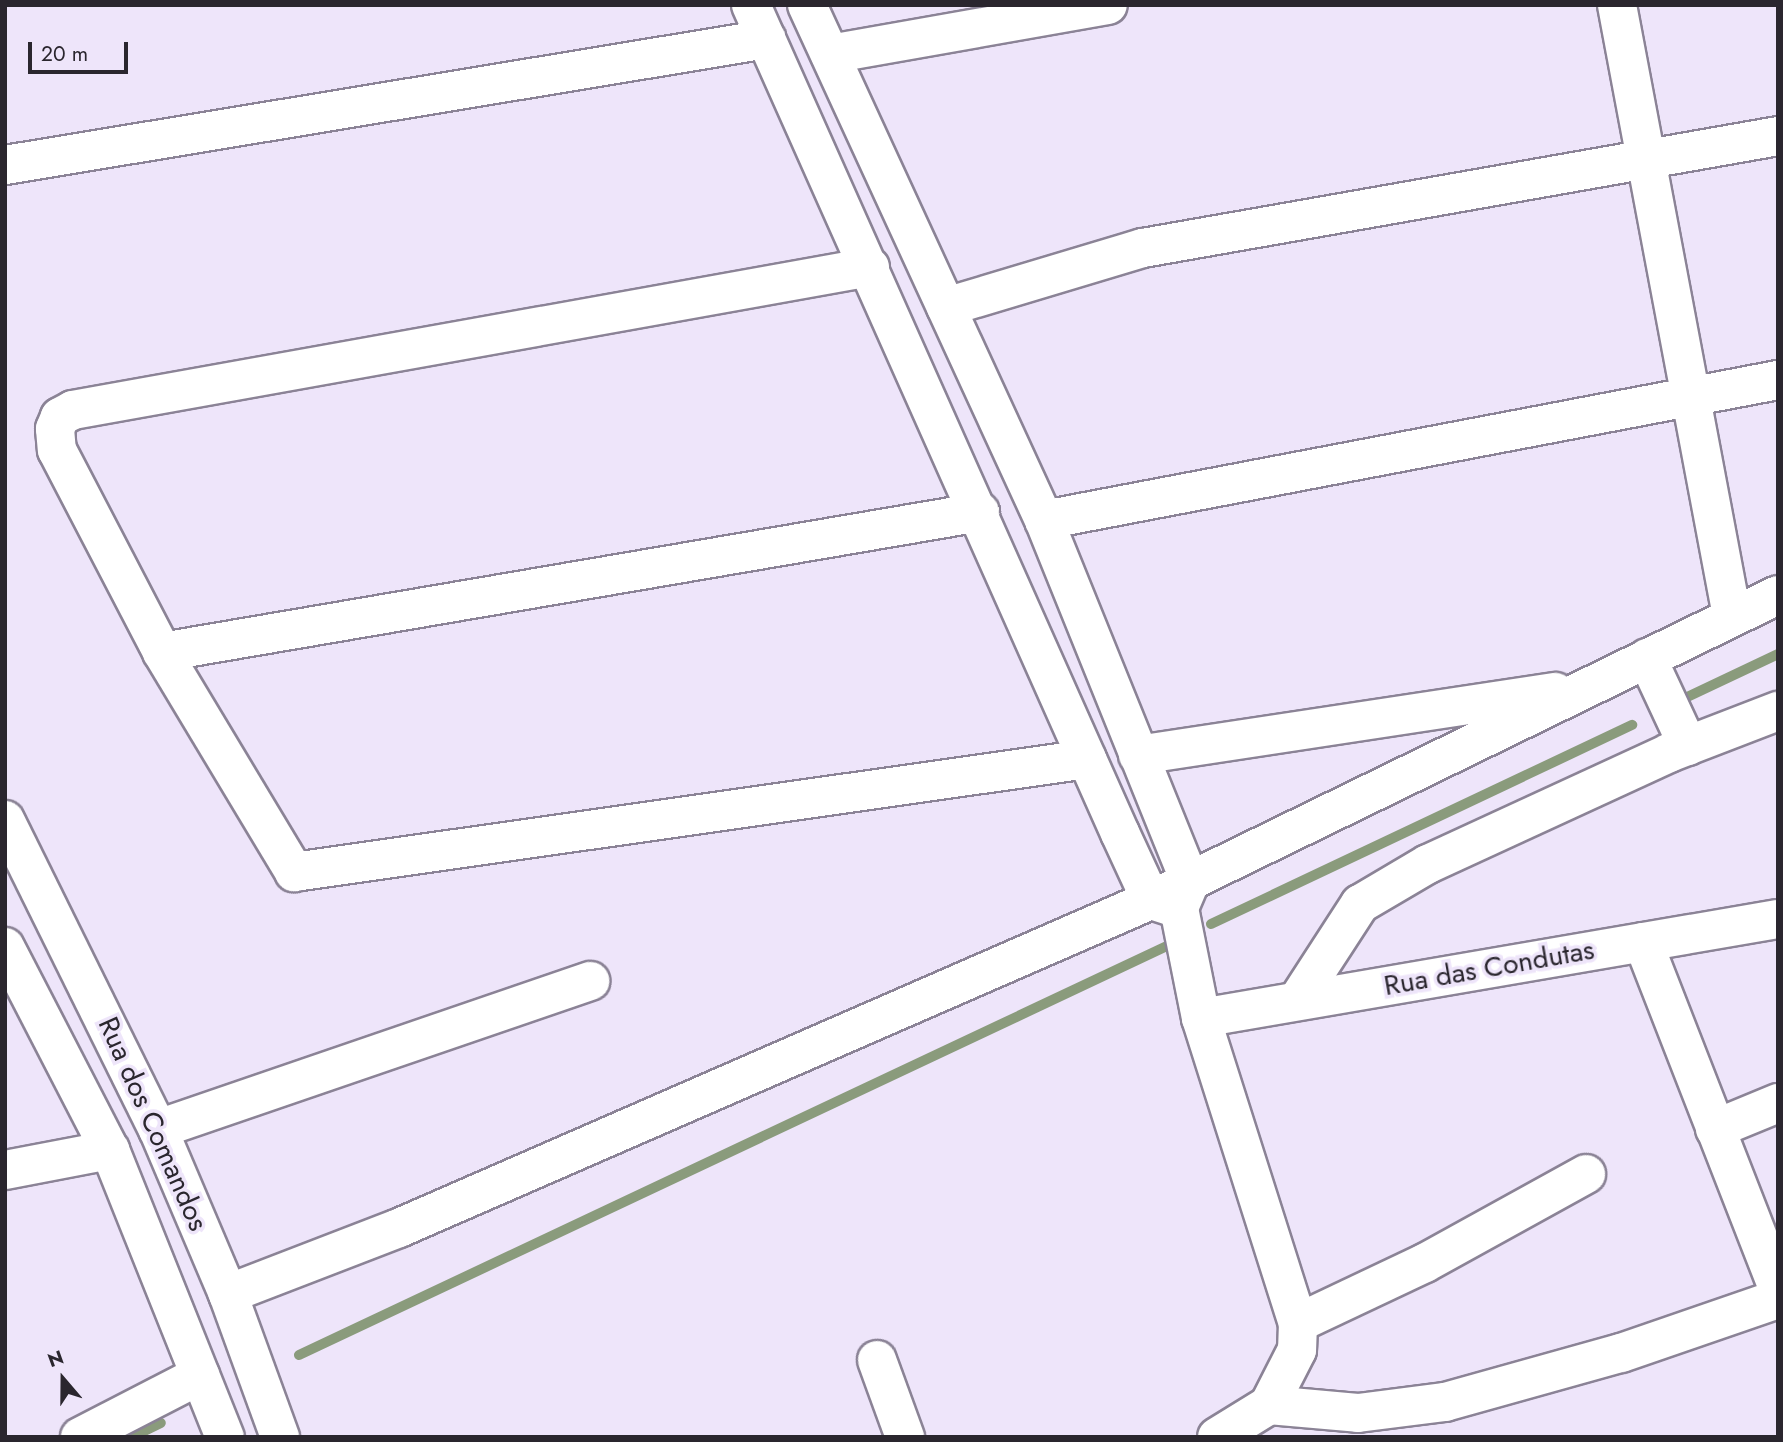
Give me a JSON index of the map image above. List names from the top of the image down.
{
  "streets": {
    "street": ["Rua das Condutas", "Rua dos Comandos"]
  },
  "scale_bar": "20 m",
  "north": "top"
}
